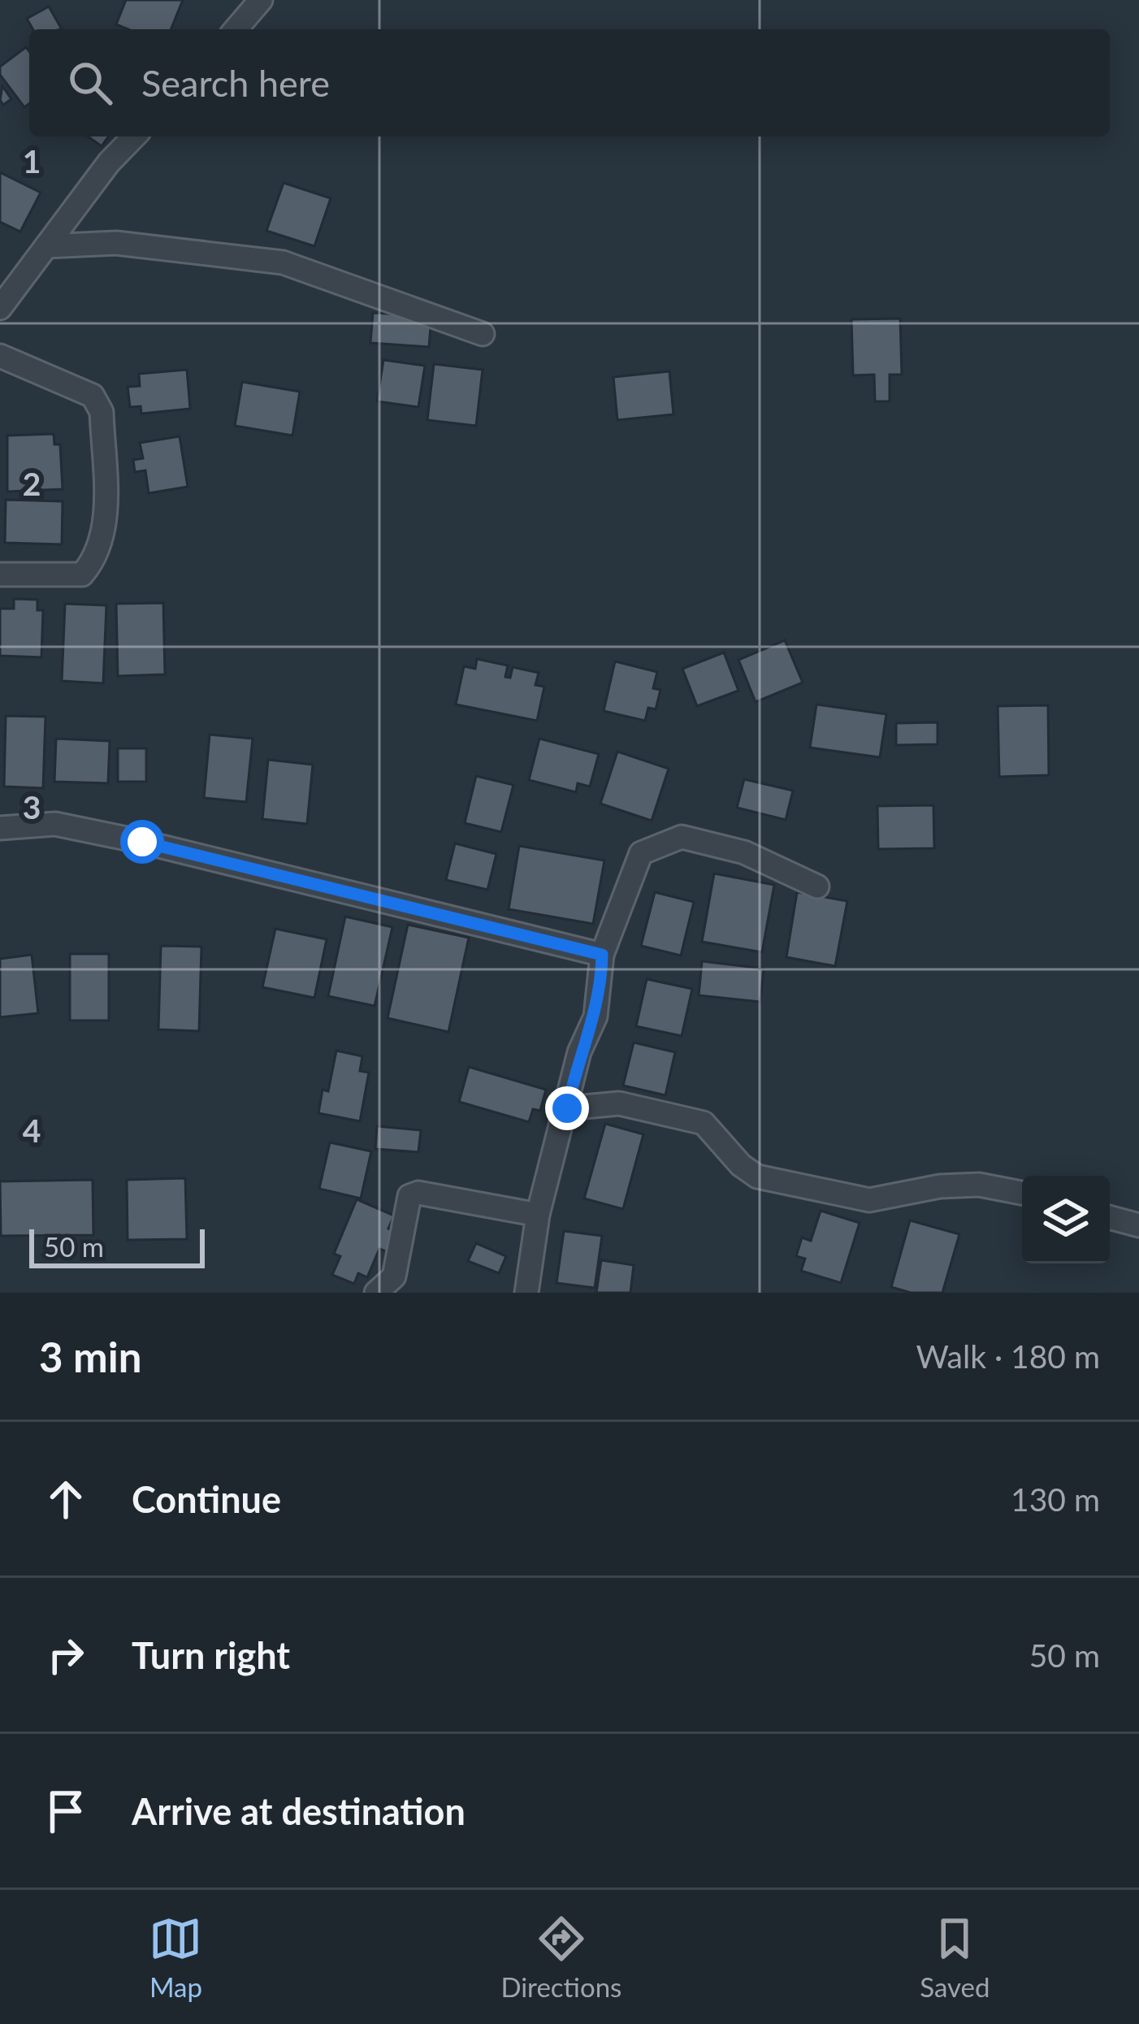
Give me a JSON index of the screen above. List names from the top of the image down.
{
  "scale_bar": "50 m",
  "page": {
    "search": "Search here",
    "scale": "50 m",
    "heading": ["3 min", "Walk · 180 m"],
    "list": [
      ["Continue", "130 m"],
      ["Turn right", "50 m"],
      "Arrive at destination"
    ],
    "nav": ["Map", "Directions", "Saved"]
  },
  "grid": {
    "rows": [
      "1",
      "2",
      "3",
      "4"
    ]
  }
}
